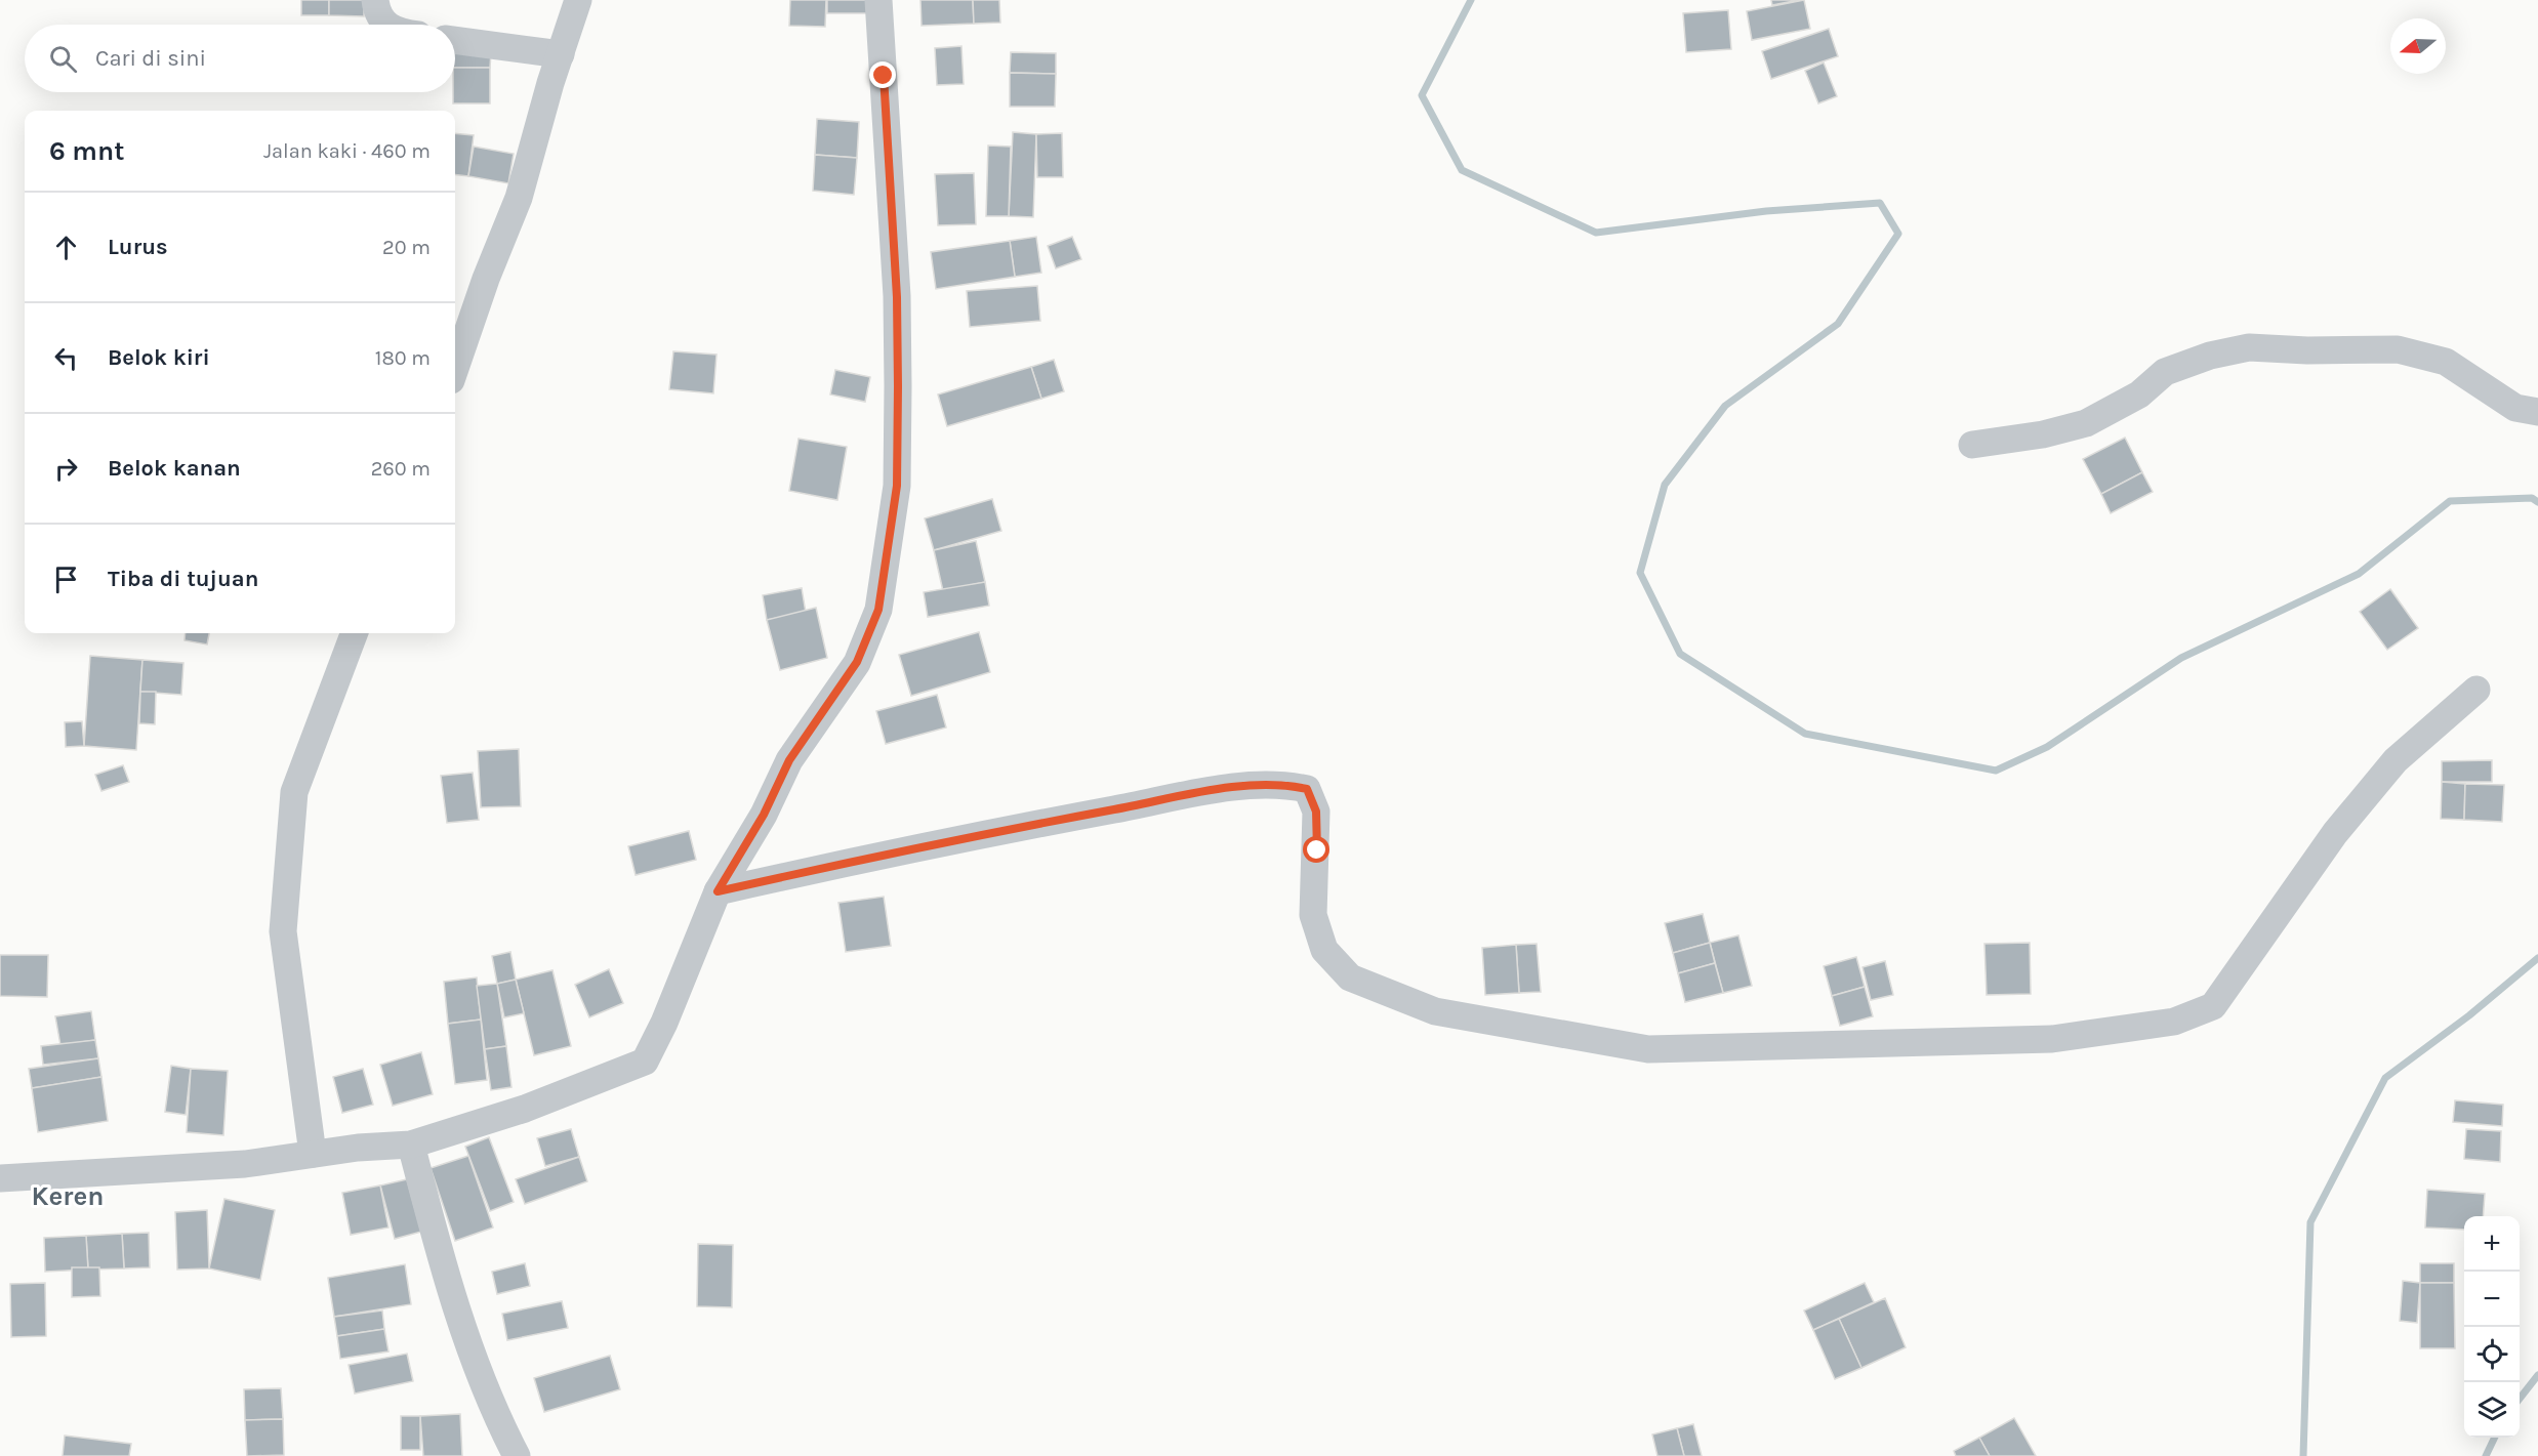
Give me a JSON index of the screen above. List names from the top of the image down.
{
  "districts": ["Keren"],
  "north": "left",
  "page": {
    "search": "Cari di sini",
    "heading": ["6 mnt", "Jalan kaki · 460 m"],
    "list": [
      ["Lurus", "20 m"],
      ["Belok kiri", "180 m"],
      ["Belok kanan", "260 m"],
      "Tiba di tujuan"
    ],
    "map_buttons": ["+", "−"]
  }
}
